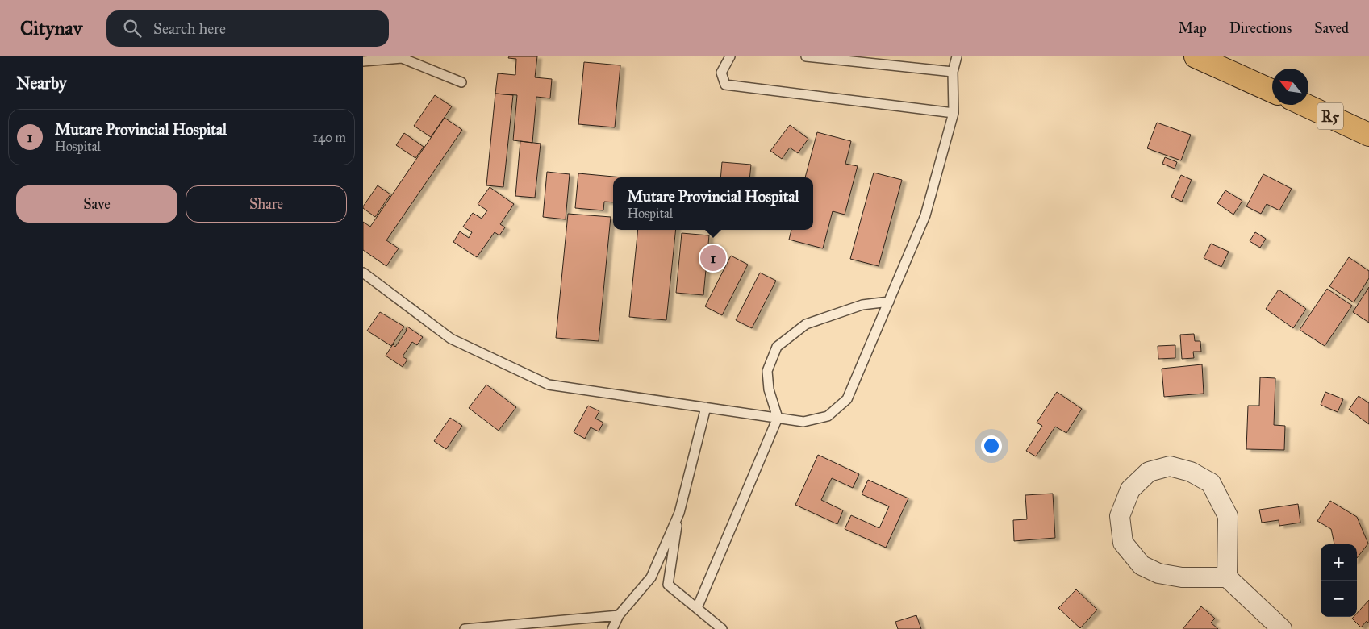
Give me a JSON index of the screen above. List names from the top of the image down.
{
  "streets": {
    "highway": ["R5"]
  },
  "north": "top left",
  "page": {
    "header": "Citynav",
    "search": "Search here",
    "nav": ["Map", "Directions", "Saved"],
    "heading": "Nearby",
    "list": [
      {
        "mark": "1",
        "name": "Mutare Provincial Hospital",
        "note": "Hospital",
        "value": "140 m"
      }
    ],
    "buttons": ["Save", "Share"],
    "popup": ["Mutare Provincial Hospital", "Hospital"],
    "pins": "1",
    "map_buttons": ["+", "−"]
  }
}
